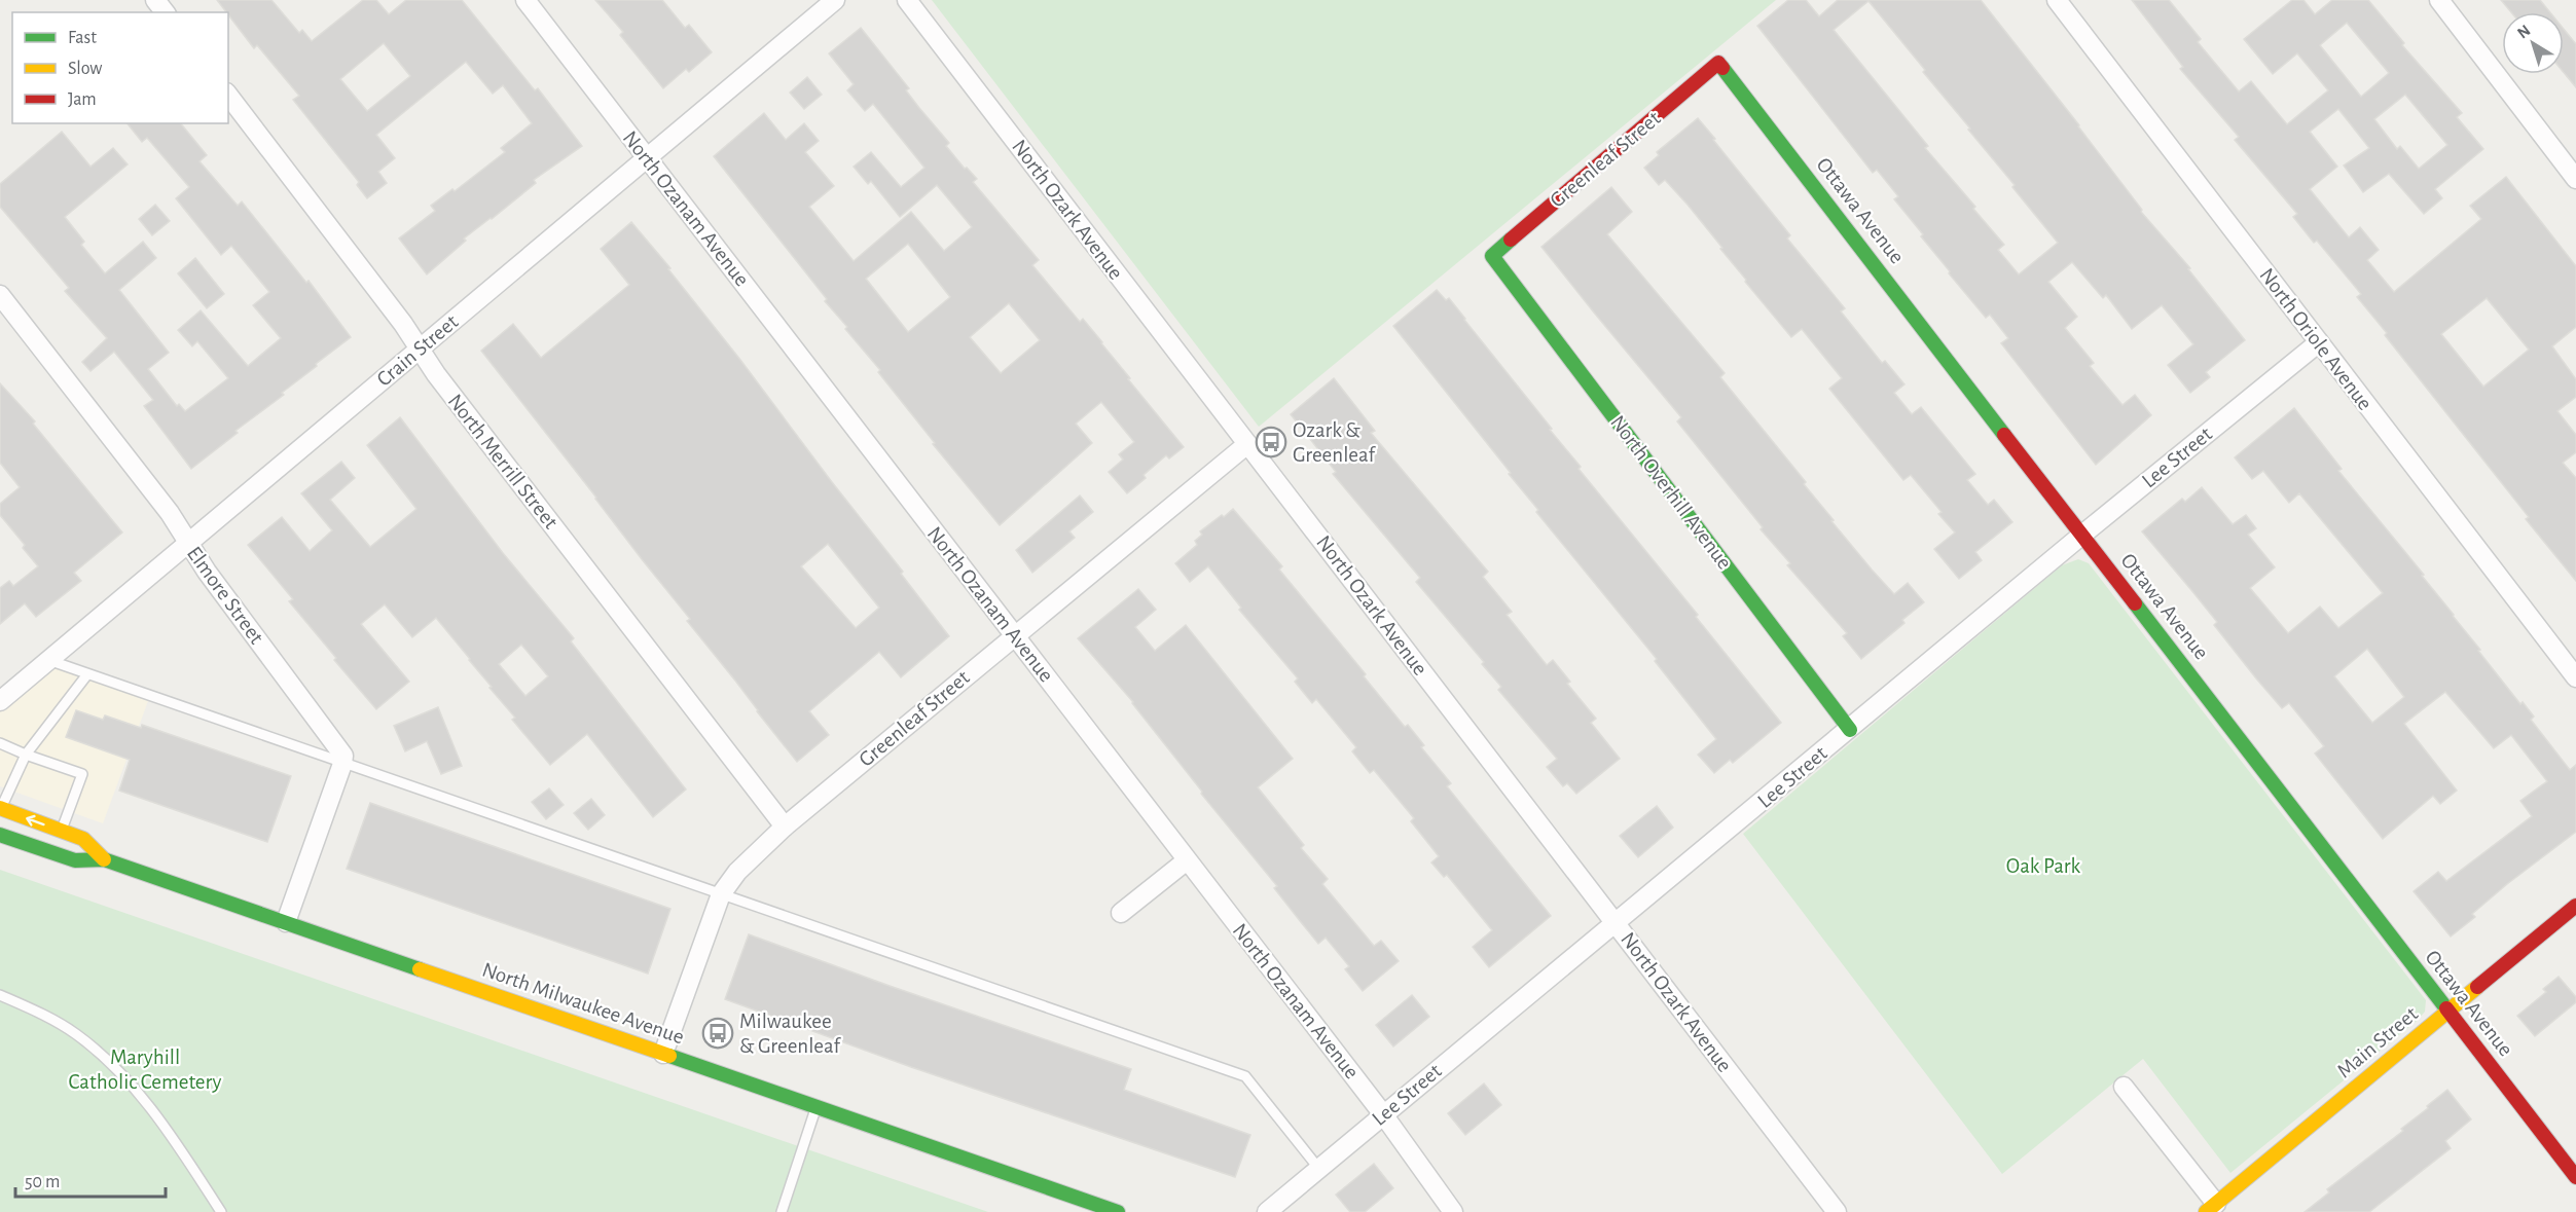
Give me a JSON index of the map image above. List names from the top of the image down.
{
  "streets": {
    "street": [
      "Greenleaf Street",
      "North Ozanam Avenue",
      "North Ozark Avenue",
      "Ottawa Avenue",
      "North Oriole Avenue",
      "Crain Street",
      "Lee Street",
      "North Merrill Street",
      "North Overhill Avenue",
      "Elmore Street",
      "North Milwaukee Avenue",
      "Main Street"
    ]
  },
  "crossings": [
    ["Greenleaf Street", "North Ozanam Avenue"],
    ["Greenleaf Street", "North Ozark Avenue"],
    ["Greenleaf Street", "Ottawa Avenue"],
    ["Greenleaf Street", "North Merrill Street"],
    ["Greenleaf Street", "North Overhill Avenue"],
    ["Greenleaf Street", "North Milwaukee Avenue"],
    ["North Ozanam Avenue", "Crain Street"],
    ["North Ozanam Avenue", "Lee Street"],
    ["North Ozark Avenue", "Lee Street"],
    ["Ottawa Avenue", "Lee Street"],
    ["Ottawa Avenue", "Main Street"],
    ["North Oriole Avenue", "Lee Street"],
    ["Crain Street", "North Merrill Street"],
    ["Crain Street", "Elmore Street"],
    ["Lee Street", "North Overhill Avenue"]
  ],
  "parks": ["Oak Park", "Maryhill Catholic Cemetery"],
  "places": {
    "bus stop": ["Ozark & Greenleaf", "Milwaukee & Greenleaf"]
  },
  "legend": ["Fast", "Slow", "Jam"],
  "scale_bar": "50 m",
  "north": "top left"
}
